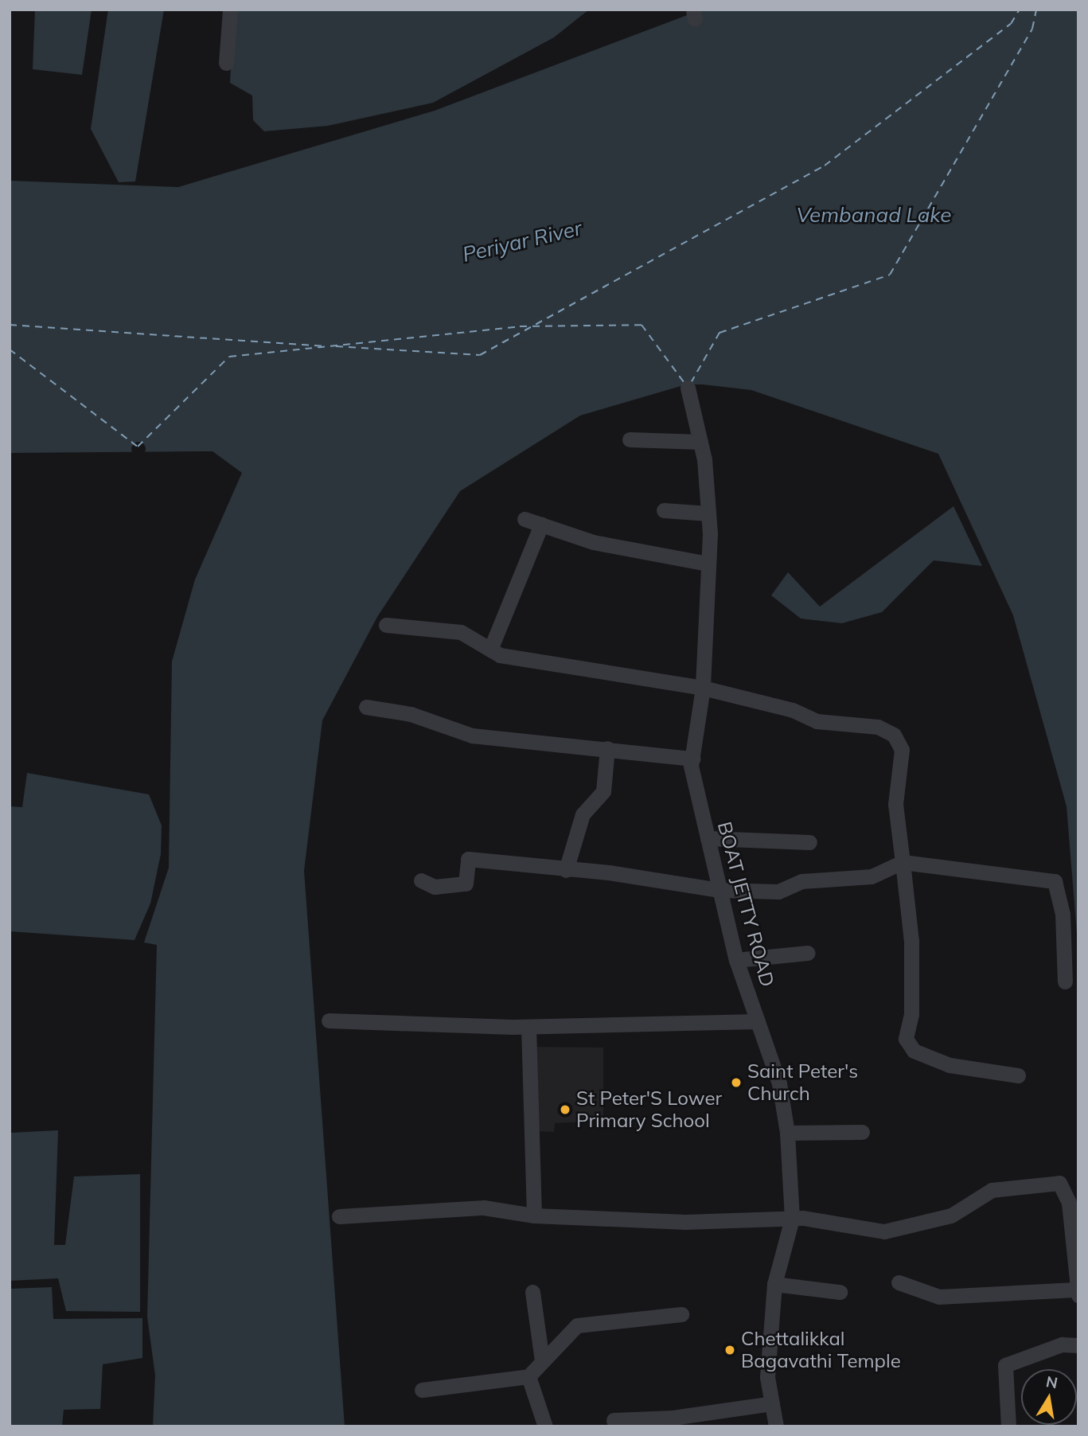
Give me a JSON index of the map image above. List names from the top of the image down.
{
  "streets": {
    "street": ["BOAT JETTY ROAD"]
  },
  "water": ["Vembanad Lake", "Periyar River"],
  "places": ["Saint Peter's Church", "St Peter'S Lower Primary School", "Chettalikkal Bagavathi Temple"],
  "north": "top"
}
